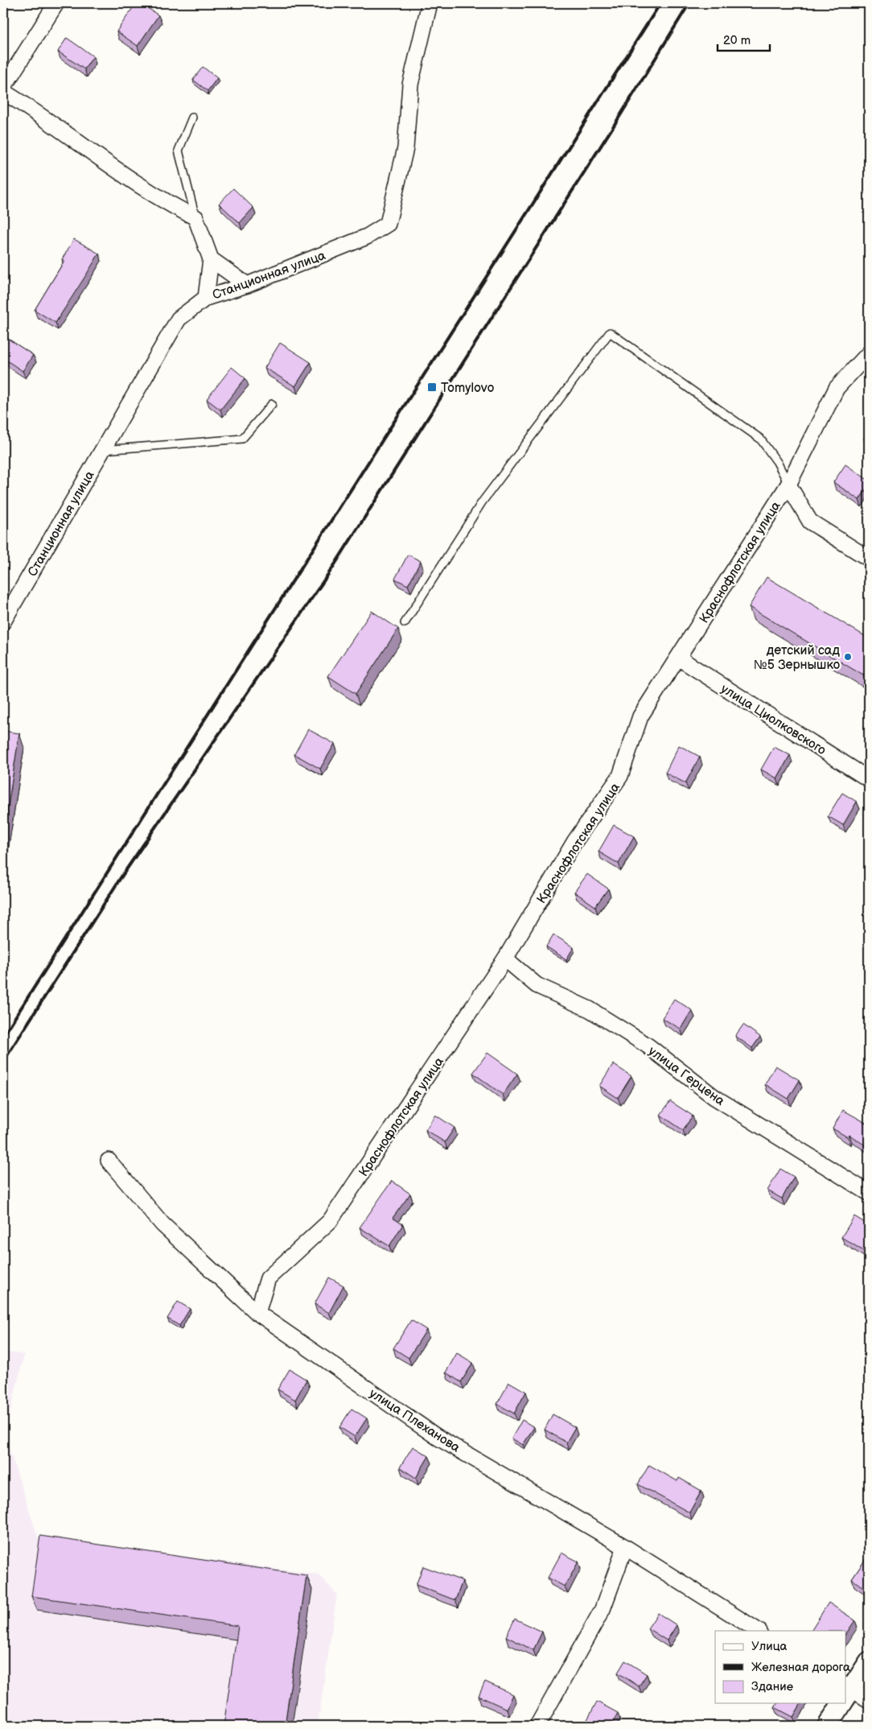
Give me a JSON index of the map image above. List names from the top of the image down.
{
  "streets": {
    "street": [
      "Станционная улица",
      "Краснофлотская улица",
      "улица Циолковского",
      "улица Герцена",
      "улица Плеханова"
    ]
  },
  "crossings": [
    ["Краснофлотская улица", "улица Циолковского"],
    ["Краснофлотская улица", "улица Герцена"],
    ["Краснофлотская улица", "улица Плеханова"]
  ],
  "places": {
    "transit": ["Tomylovo"],
    "other": ["детский сад №5 Зернышко"]
  },
  "legend": ["Улица", "Железная дорога", "Здание"],
  "scale_bar": "20 m"
}
